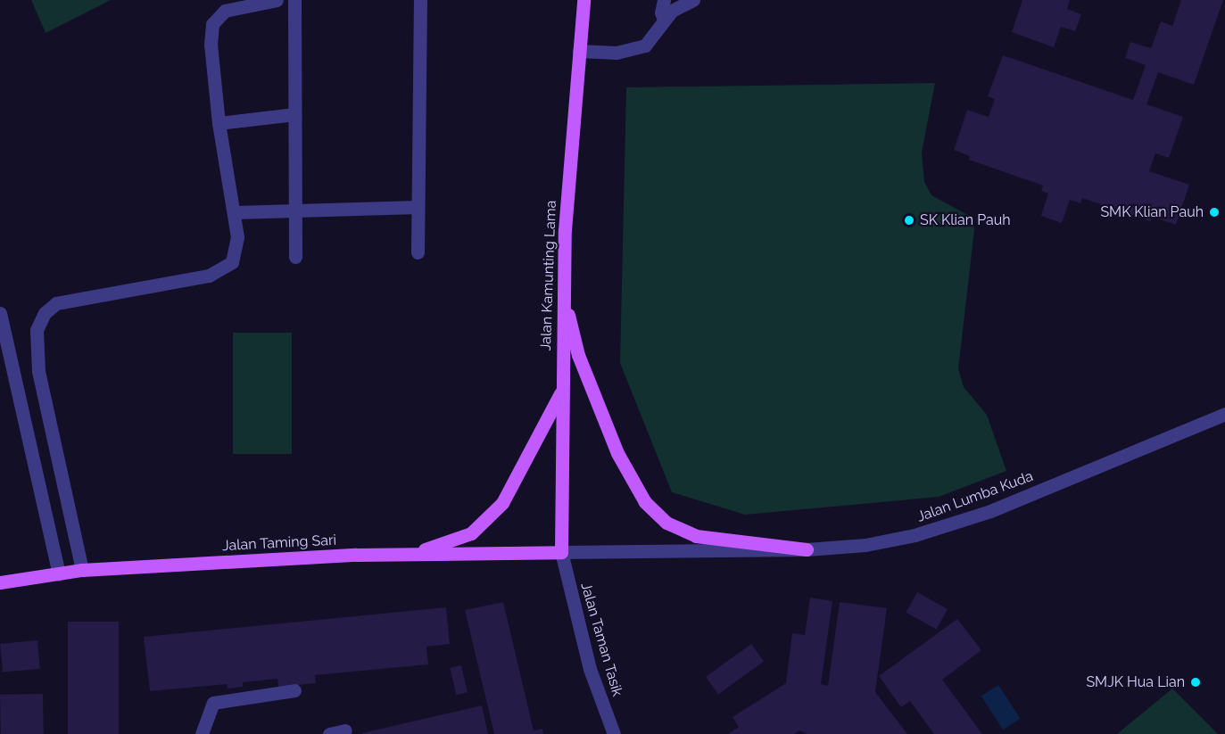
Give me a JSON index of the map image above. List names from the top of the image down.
{
  "streets": {
    "main road": ["Jalan Kamunting Lama", "Jalan Taming Sari"],
    "street": ["Jalan Lumba Kuda", "Jalan Taman Tasik"]
  },
  "crossings": [
    ["Jalan Kamunting Lama", "Jalan Lumba Kuda"],
    ["Jalan Kamunting Lama", "Jalan Taming Sari"],
    ["Jalan Kamunting Lama", "Jalan Taman Tasik"],
    ["Jalan Lumba Kuda", "Jalan Taming Sari"],
    ["Jalan Lumba Kuda", "Jalan Taman Tasik"],
    ["Jalan Taming Sari", "Jalan Taman Tasik"]
  ],
  "places": ["SMK Klian Pauh", "SK Klian Pauh", "SMJK Hua Lian"]
}
